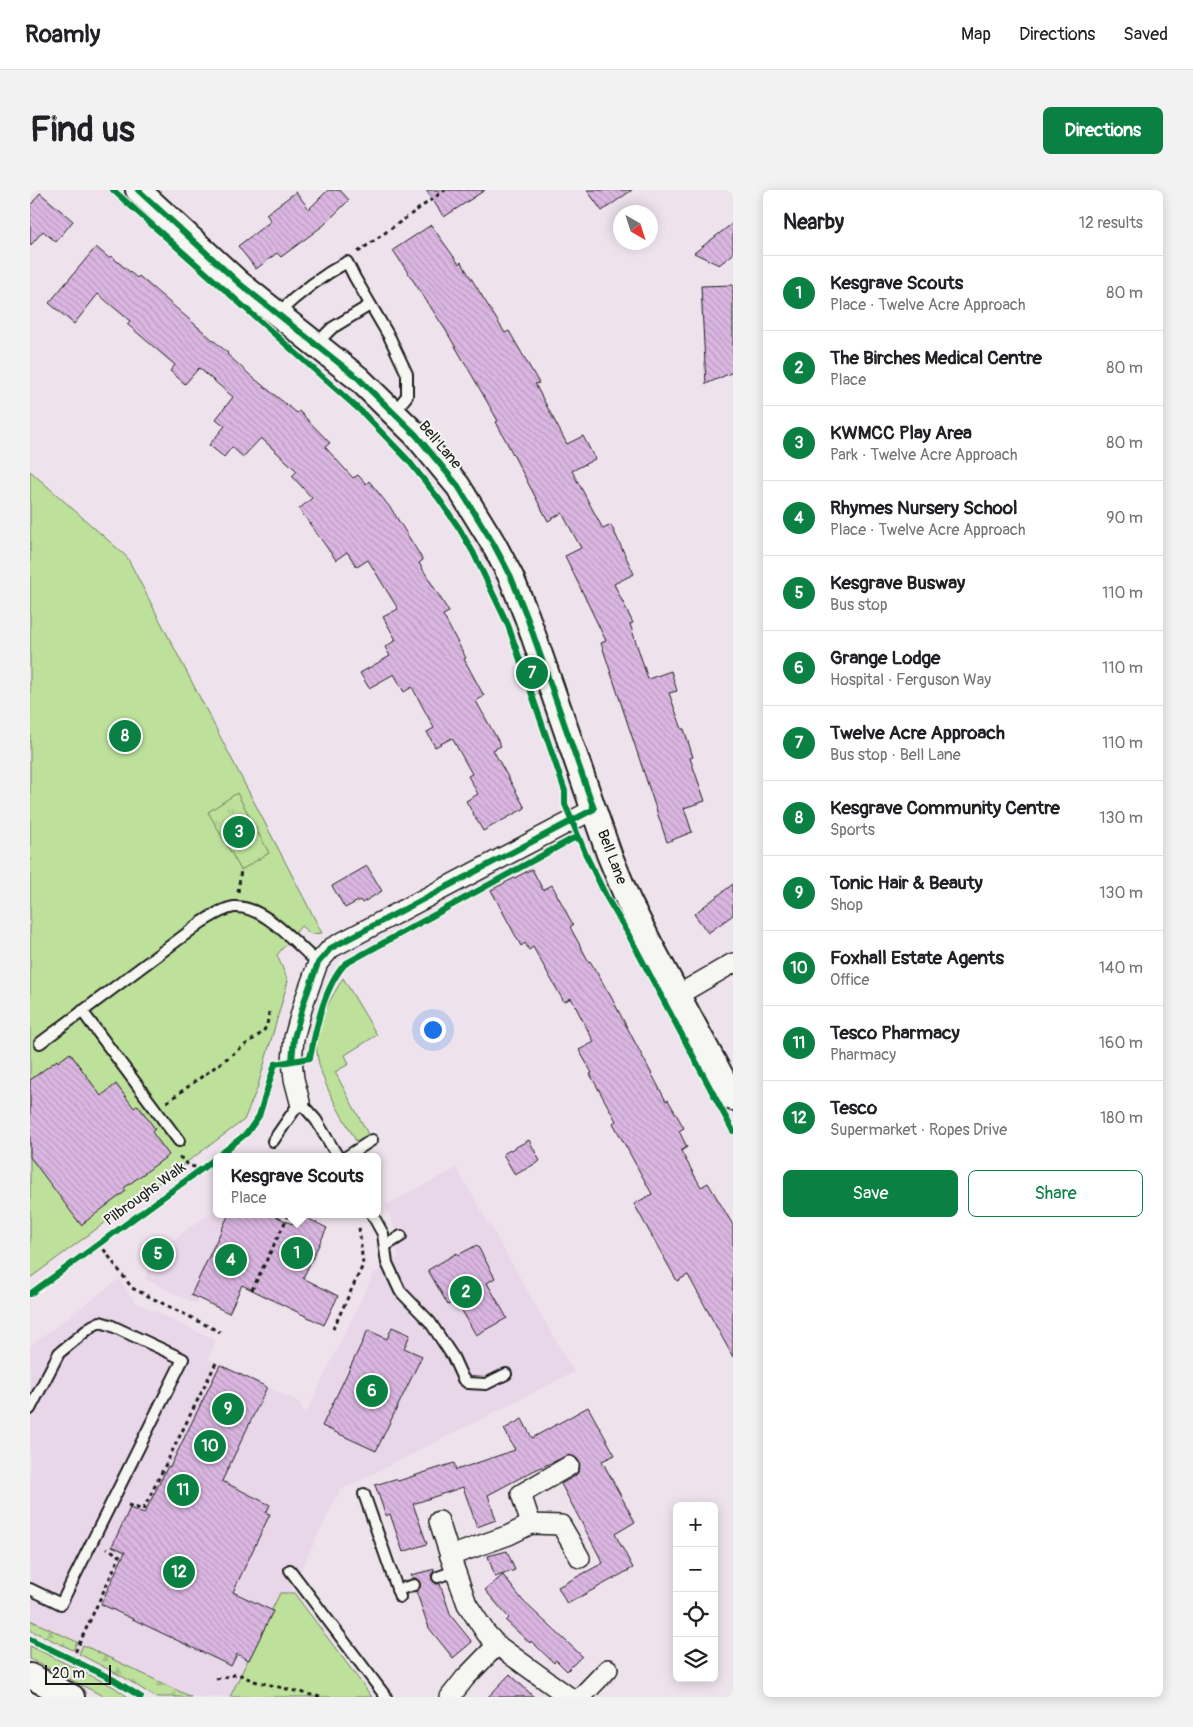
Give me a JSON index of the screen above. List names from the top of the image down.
{
  "streets": {
    "street": ["Bell Lane"],
    "cycle path": ["Pilbroughs Walk"]
  },
  "scale_bar": "20 m",
  "north": "bottom right",
  "page": {
    "header": "Roamly",
    "nav": ["Map", "Directions", "Saved"],
    "buttons": [
      "Directions",
      ["Save", "Share"]
    ],
    "title": "Find us",
    "heading": ["Nearby", "12 results"],
    "list": [
      {
        "mark": "1",
        "name": "Kesgrave Scouts",
        "note": "Place · Twelve Acre Approach",
        "value": "80 m"
      },
      {
        "mark": "2",
        "name": "The Birches Medical Centre",
        "note": "Place",
        "value": "80 m"
      },
      {
        "mark": "3",
        "name": "KWMCC Play Area",
        "note": "Park · Twelve Acre Approach",
        "value": "80 m"
      },
      {
        "mark": "4",
        "name": "Rhymes Nursery School",
        "note": "Place · Twelve Acre Approach",
        "value": "90 m"
      },
      {
        "mark": "5",
        "name": "Kesgrave Busway",
        "note": "Bus stop",
        "value": "110 m"
      },
      {
        "mark": "6",
        "name": "Grange Lodge",
        "note": "Hospital · Ferguson Way",
        "value": "110 m"
      },
      {
        "mark": "7",
        "name": "Twelve Acre Approach",
        "note": "Bus stop · Bell Lane",
        "value": "110 m"
      },
      {
        "mark": "8",
        "name": "Kesgrave Community Centre",
        "note": "Sports",
        "value": "130 m"
      },
      {
        "mark": "9",
        "name": "Tonic Hair & Beauty",
        "note": "Shop",
        "value": "130 m"
      },
      {
        "mark": "10",
        "name": "Foxhall Estate Agents",
        "note": "Office",
        "value": "140 m"
      },
      {
        "mark": "11",
        "name": "Tesco Pharmacy",
        "note": "Pharmacy",
        "value": "160 m"
      },
      {
        "mark": "12",
        "name": "Tesco",
        "note": "Supermarket · Ropes Drive",
        "value": "180 m"
      }
    ],
    "pins": [
      "7",
      "8",
      "3",
      "1",
      "5",
      "4",
      "2",
      "6",
      "9",
      "10",
      "11",
      "12"
    ],
    "popup": ["Kesgrave Scouts", "Place"],
    "map_buttons": ["+", "−"],
    "scale": "20 m"
  }
}
